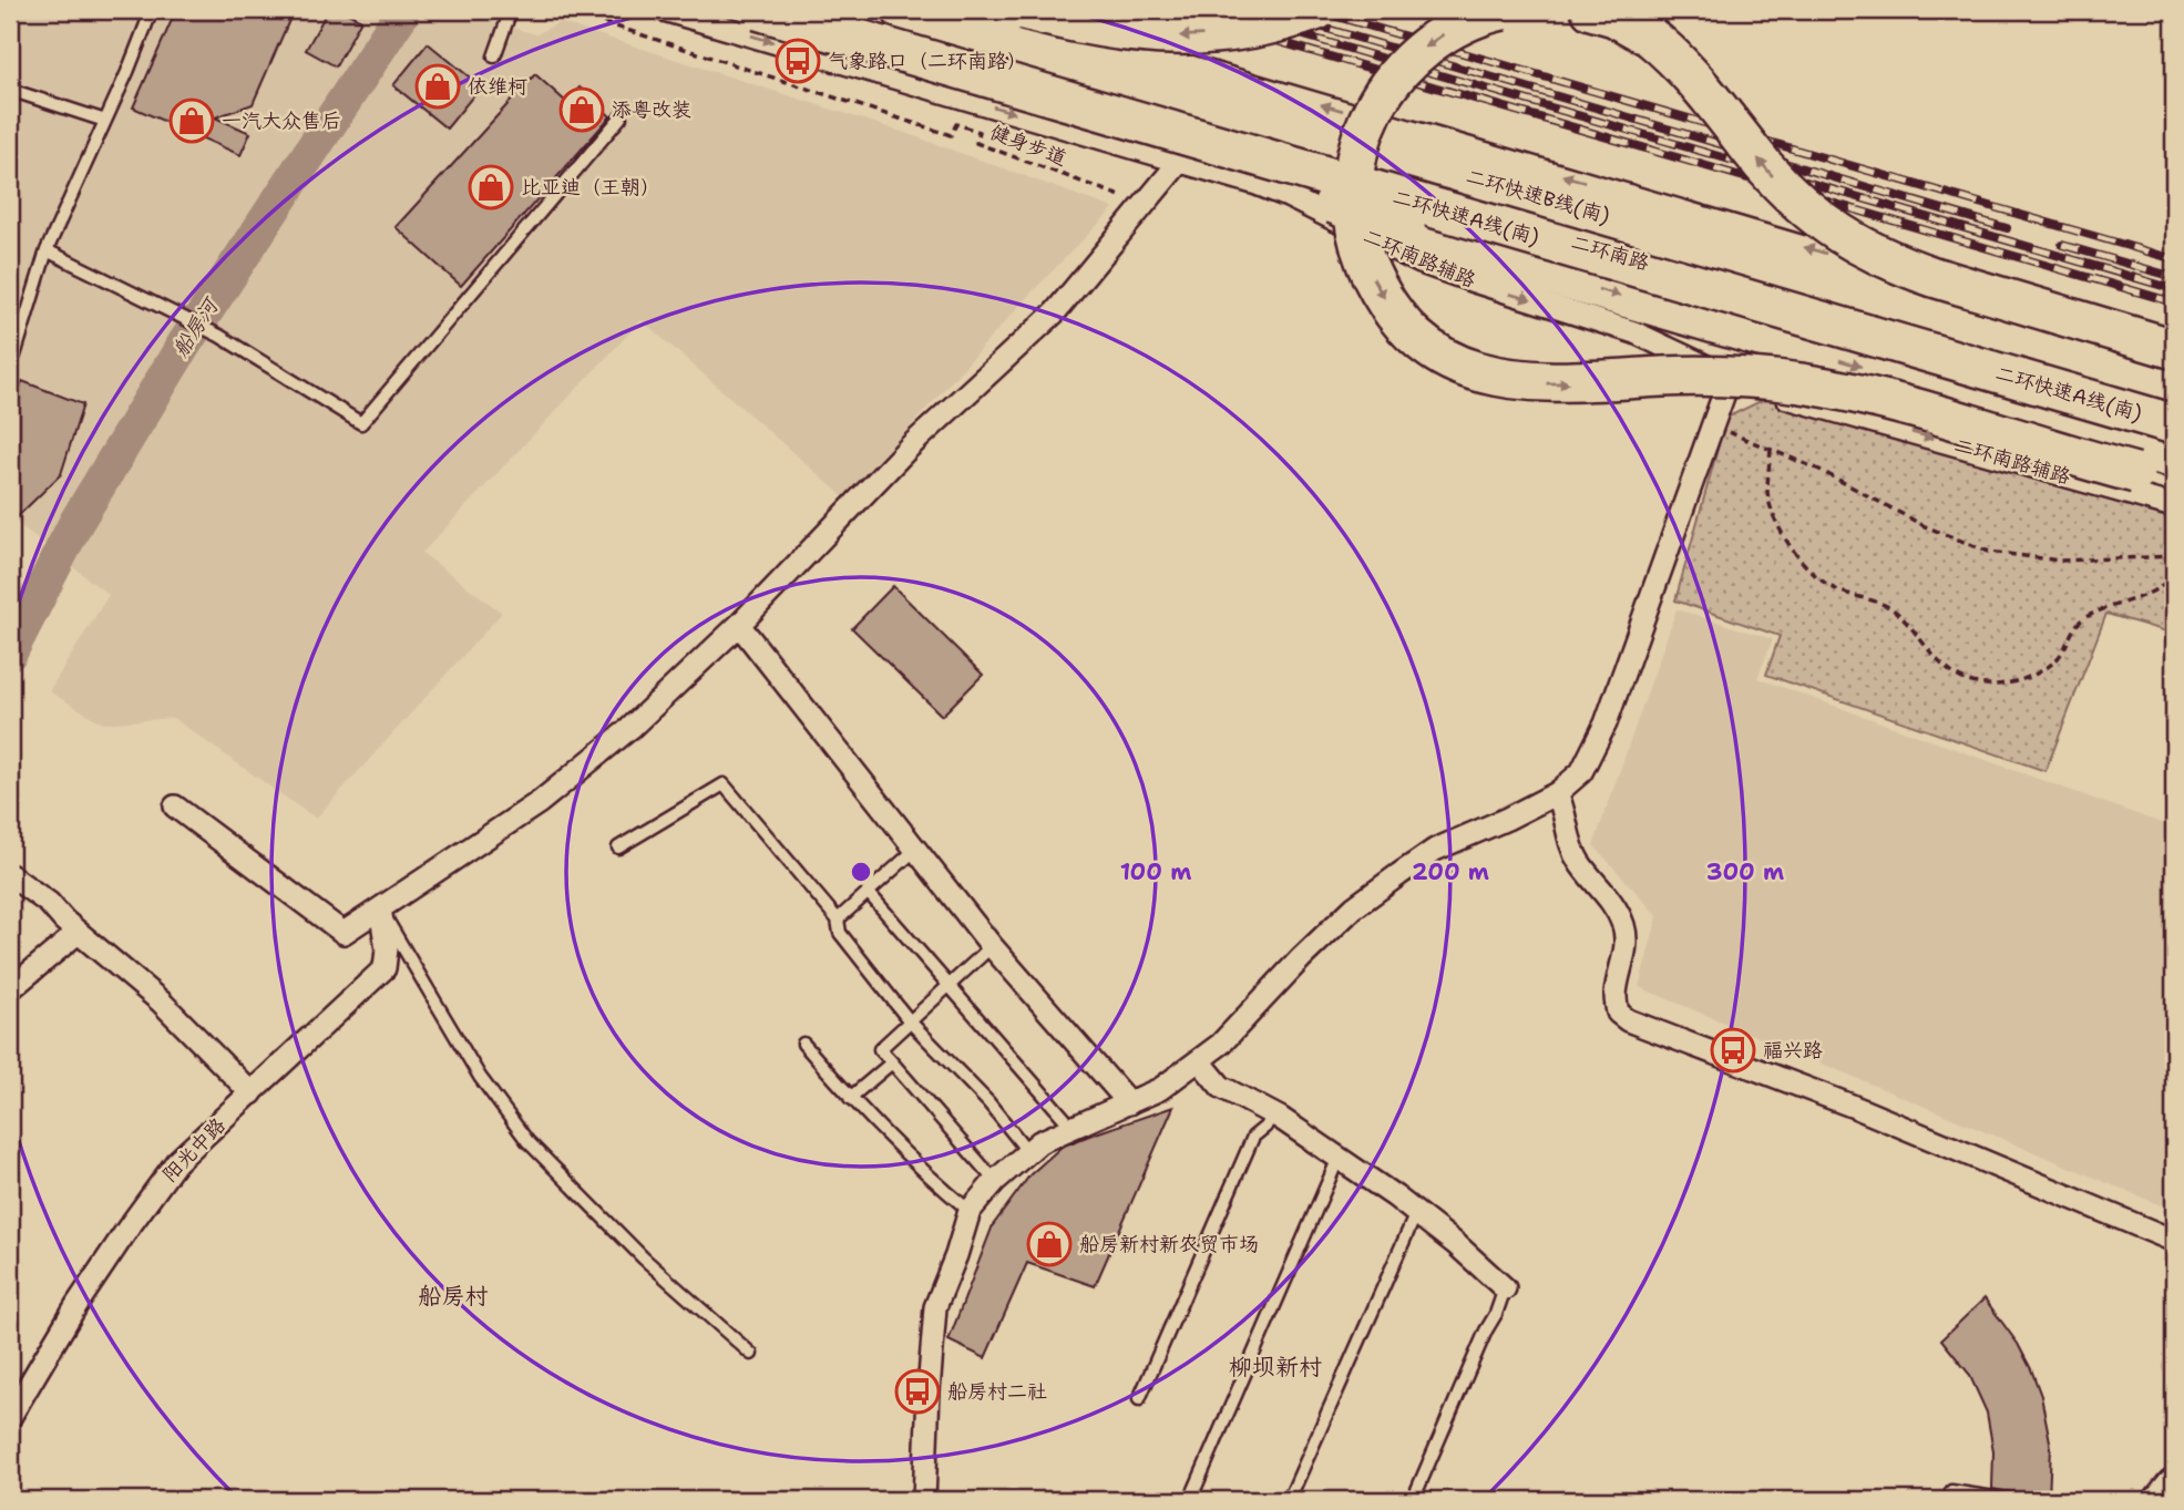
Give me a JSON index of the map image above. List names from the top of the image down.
{
  "streets": {
    "highway": ["二环快速B线(南)", "二环快速A线(南)"],
    "main road": ["二环南路"],
    "street": ["二环南路辅路", "阳光中路"],
    "path": ["健身步道"]
  },
  "crossings": [
    ["二环快速B线(南)", "二环南路"],
    ["二环快速A线(南)", "二环南路"],
    ["二环快速A线(南)", "二环南路辅路"],
    ["二环南路", "二环南路辅路"]
  ],
  "districts": ["船房村", "柳坝新村"],
  "water": ["船房河"],
  "places": {
    "bus stop": ["气象路口（二环南路）", "福兴路", "船房村二社"],
    "shop": [
      "依维柯",
      "添粤改装",
      "一汽大众售后",
      "比亚迪（王朝）",
      "船房新村新农贸市场"
    ]
  },
  "rings": ["100 m", "200 m", "300 m"]
}
